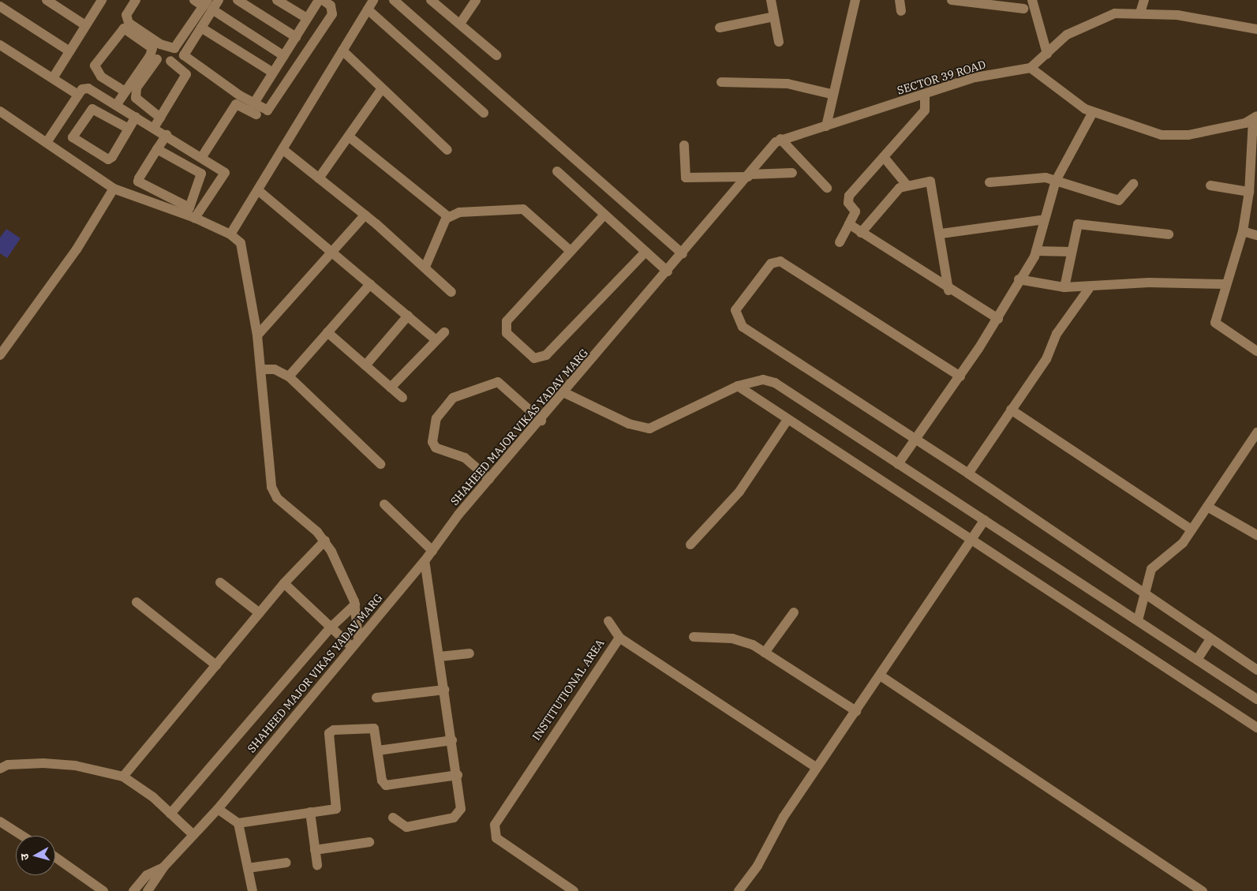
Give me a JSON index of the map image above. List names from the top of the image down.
{
  "streets": {
    "street": ["SECTOR 39 ROAD", "SHAHEED MAJOR VIKAS YADAV MARG", "INSTITUTIONAL AREA"]
  },
  "north": "left"
}
